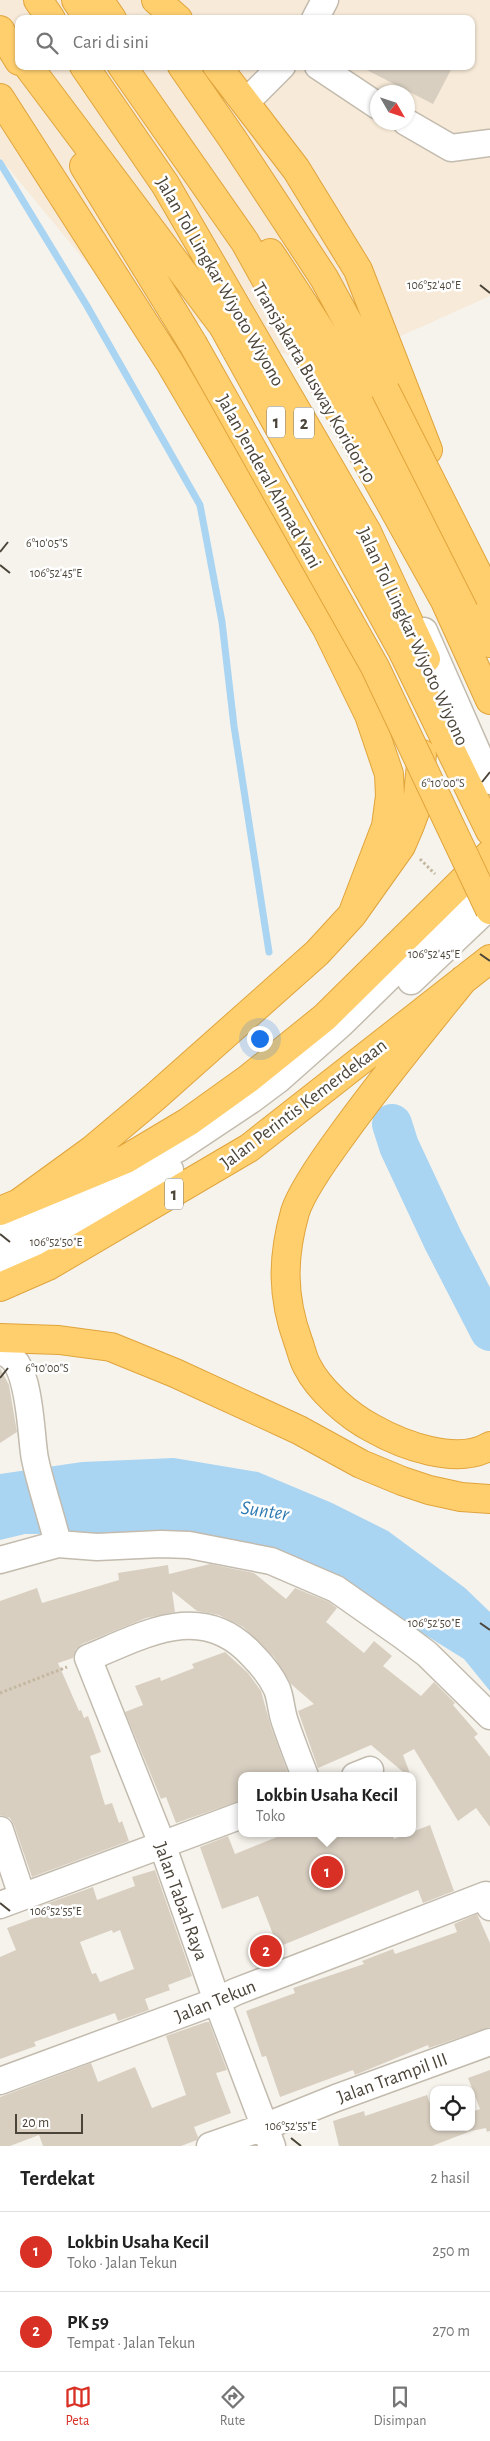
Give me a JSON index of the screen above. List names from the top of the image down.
{
  "streets": {
    "highway": [
      "Jalan Tol Lingkar Wiyoto Wiyono",
      "1",
      "2",
      "Jalan Jenderal Ahmad Yani",
      "Jalan Perintis Kemerdekaan"
    ],
    "street": [
      "Transjakarta Busway Koridor 10",
      "Jalan Tabah Raya",
      "Jalan Tekun",
      "Jalan Trampil III"
    ]
  },
  "crossings": [
    ["Jalan Tabah Raya", "Jalan Tekun"],
    ["Jalan Tabah Raya", "Jalan Trampil III"]
  ],
  "water": ["Sunter"],
  "scale_bar": "20 m",
  "north": "bottom right",
  "page": {
    "search": "Cari di sini",
    "popup": ["Lokbin Usaha Kecil", "Toko"],
    "pins": ["1", "2"],
    "scale": "20 m",
    "heading": ["Terdekat", "2 hasil"],
    "list": [
      {
        "mark": "1",
        "name": "Lokbin Usaha Kecil",
        "note": "Toko · Jalan Tekun",
        "value": "250 m"
      },
      {
        "mark": "2",
        "name": "PK 59",
        "note": "Tempat · Jalan Tekun",
        "value": "270 m"
      }
    ],
    "nav": ["Peta", "Rute", "Disimpan"]
  },
  "coordinates": [
    "106°52'40\"E",
    "6°10'05\"S",
    "106°52'45\"E",
    "6°10'00\"S",
    "106°52'50\"E",
    "106°52'55\"E"
  ]
}
